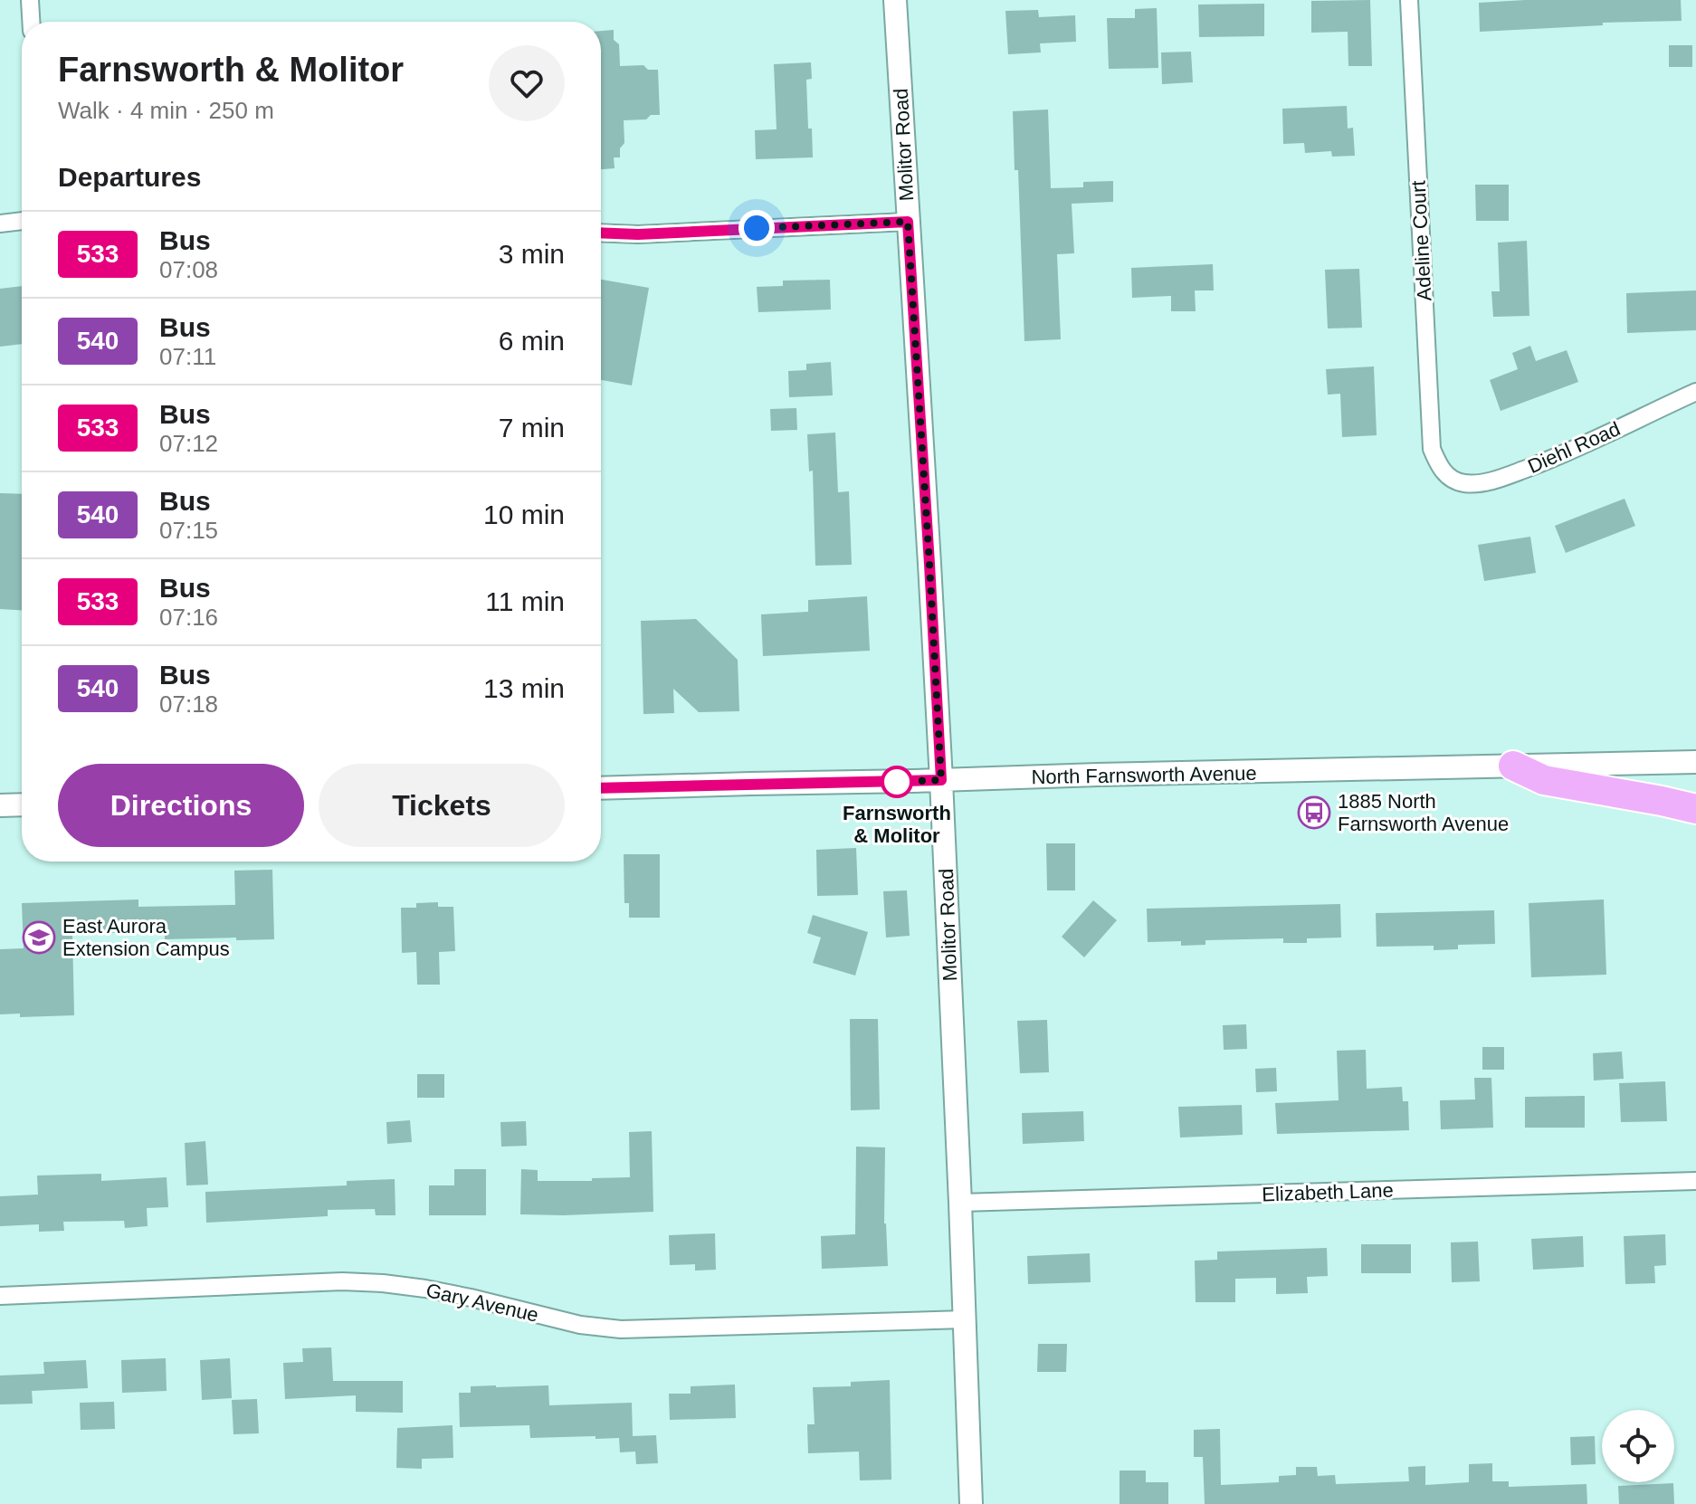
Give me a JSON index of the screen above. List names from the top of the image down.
{
  "streets": {
    "street": [
      "Molitor Road",
      "Adeline Court",
      "Diehl Road",
      "North Farnsworth Avenue",
      "Elizabeth Lane",
      "Gary Avenue"
    ]
  },
  "crossings": [
    ["Molitor Road", "North Farnsworth Avenue"],
    ["Molitor Road", "Elizabeth Lane"],
    ["Molitor Road", "Gary Avenue"],
    ["Adeline Court", "Diehl Road"]
  ],
  "places": {
    "other": ["Farnsworth & Molitor"],
    "bus stop": ["1885 North Farnsworth Avenue"],
    "school or university": ["East Aurora Extension Campus"]
  },
  "lines": ["bus line 533"],
  "page": {
    "heading": [
      ["Farnsworth & Molitor", "Walk · 4 min · 250 m"],
      "Departures"
    ],
    "list": [
      {
        "mark": "533",
        "name": "Bus",
        "note": "07:08",
        "value": "3 min"
      },
      {
        "mark": "540",
        "name": "Bus",
        "note": "07:11",
        "value": "6 min"
      },
      {
        "mark": "533",
        "name": "Bus",
        "note": "07:12",
        "value": "7 min"
      },
      {
        "mark": "540",
        "name": "Bus",
        "note": "07:15",
        "value": "10 min"
      },
      {
        "mark": "533",
        "name": "Bus",
        "note": "07:16",
        "value": "11 min"
      },
      {
        "mark": "540",
        "name": "Bus",
        "note": "07:18",
        "value": "13 min"
      }
    ],
    "buttons": ["Directions", "Tickets"]
  }
}
